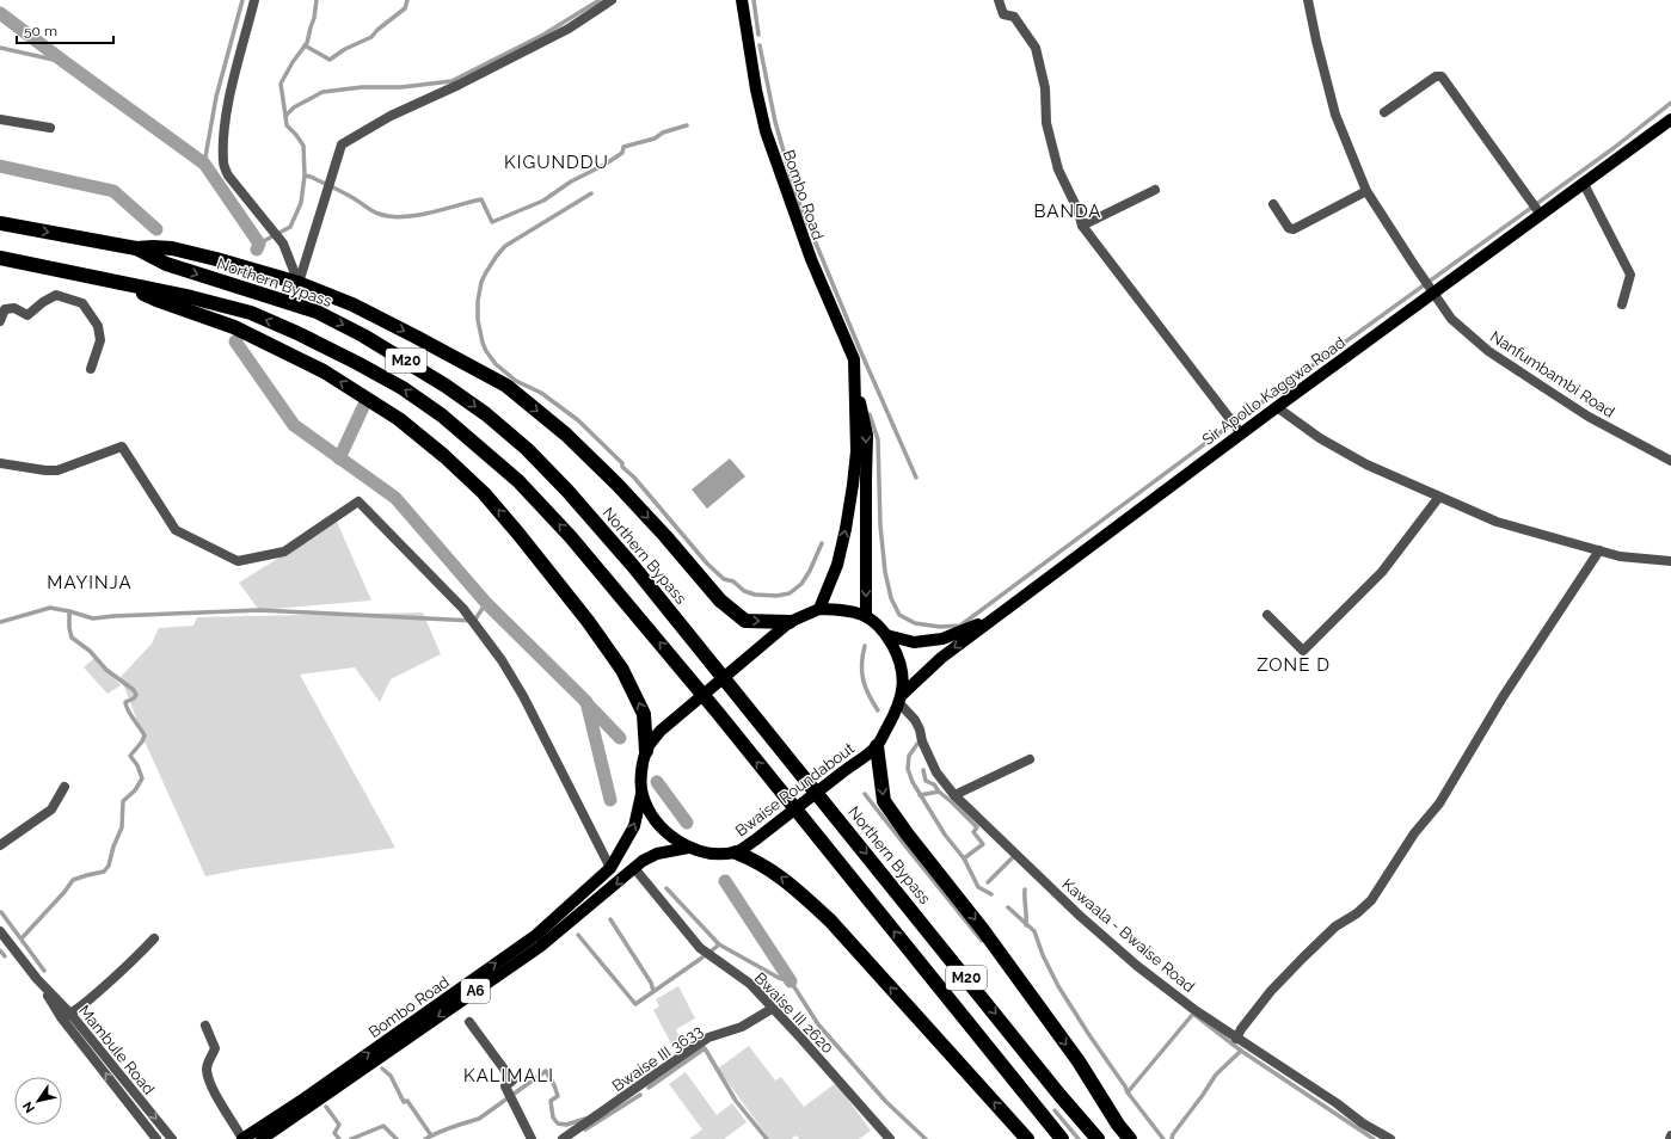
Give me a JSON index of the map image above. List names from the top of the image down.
{
  "streets": {
    "highway": ["Northern Bypass", "M20"],
    "main road": [
      "Bombo Road",
      "Sir Apollo Kaggwa Road",
      "Bwaise Roundabout",
      "A6"
    ],
    "street": [
      "Nanfumbambi Road",
      "Kawaala - Bwaise Road",
      "Bwaise III 2620",
      "Mambule Road",
      "Bwaise III 3633"
    ]
  },
  "crossings": [
    ["Bombo Road", "Bwaise Roundabout"],
    ["Bombo Road", "Bwaise III 2620"],
    ["Nanfumbambi Road", "Sir Apollo Kaggwa Road"],
    ["Sir Apollo Kaggwa Road", "Bwaise Roundabout"],
    ["Sir Apollo Kaggwa Road", "Kawaala - Bwaise Road"],
    ["Bwaise Roundabout", "Kawaala - Bwaise Road"],
    ["Bwaise III 2620", "Bwaise III 3633"]
  ],
  "districts": [
    "KIGUNDDU",
    "BANDA",
    "MAYINJA",
    "ZONE D",
    "KALIMALI"
  ],
  "scale_bar": "50 m",
  "north": "bottom left"
}
